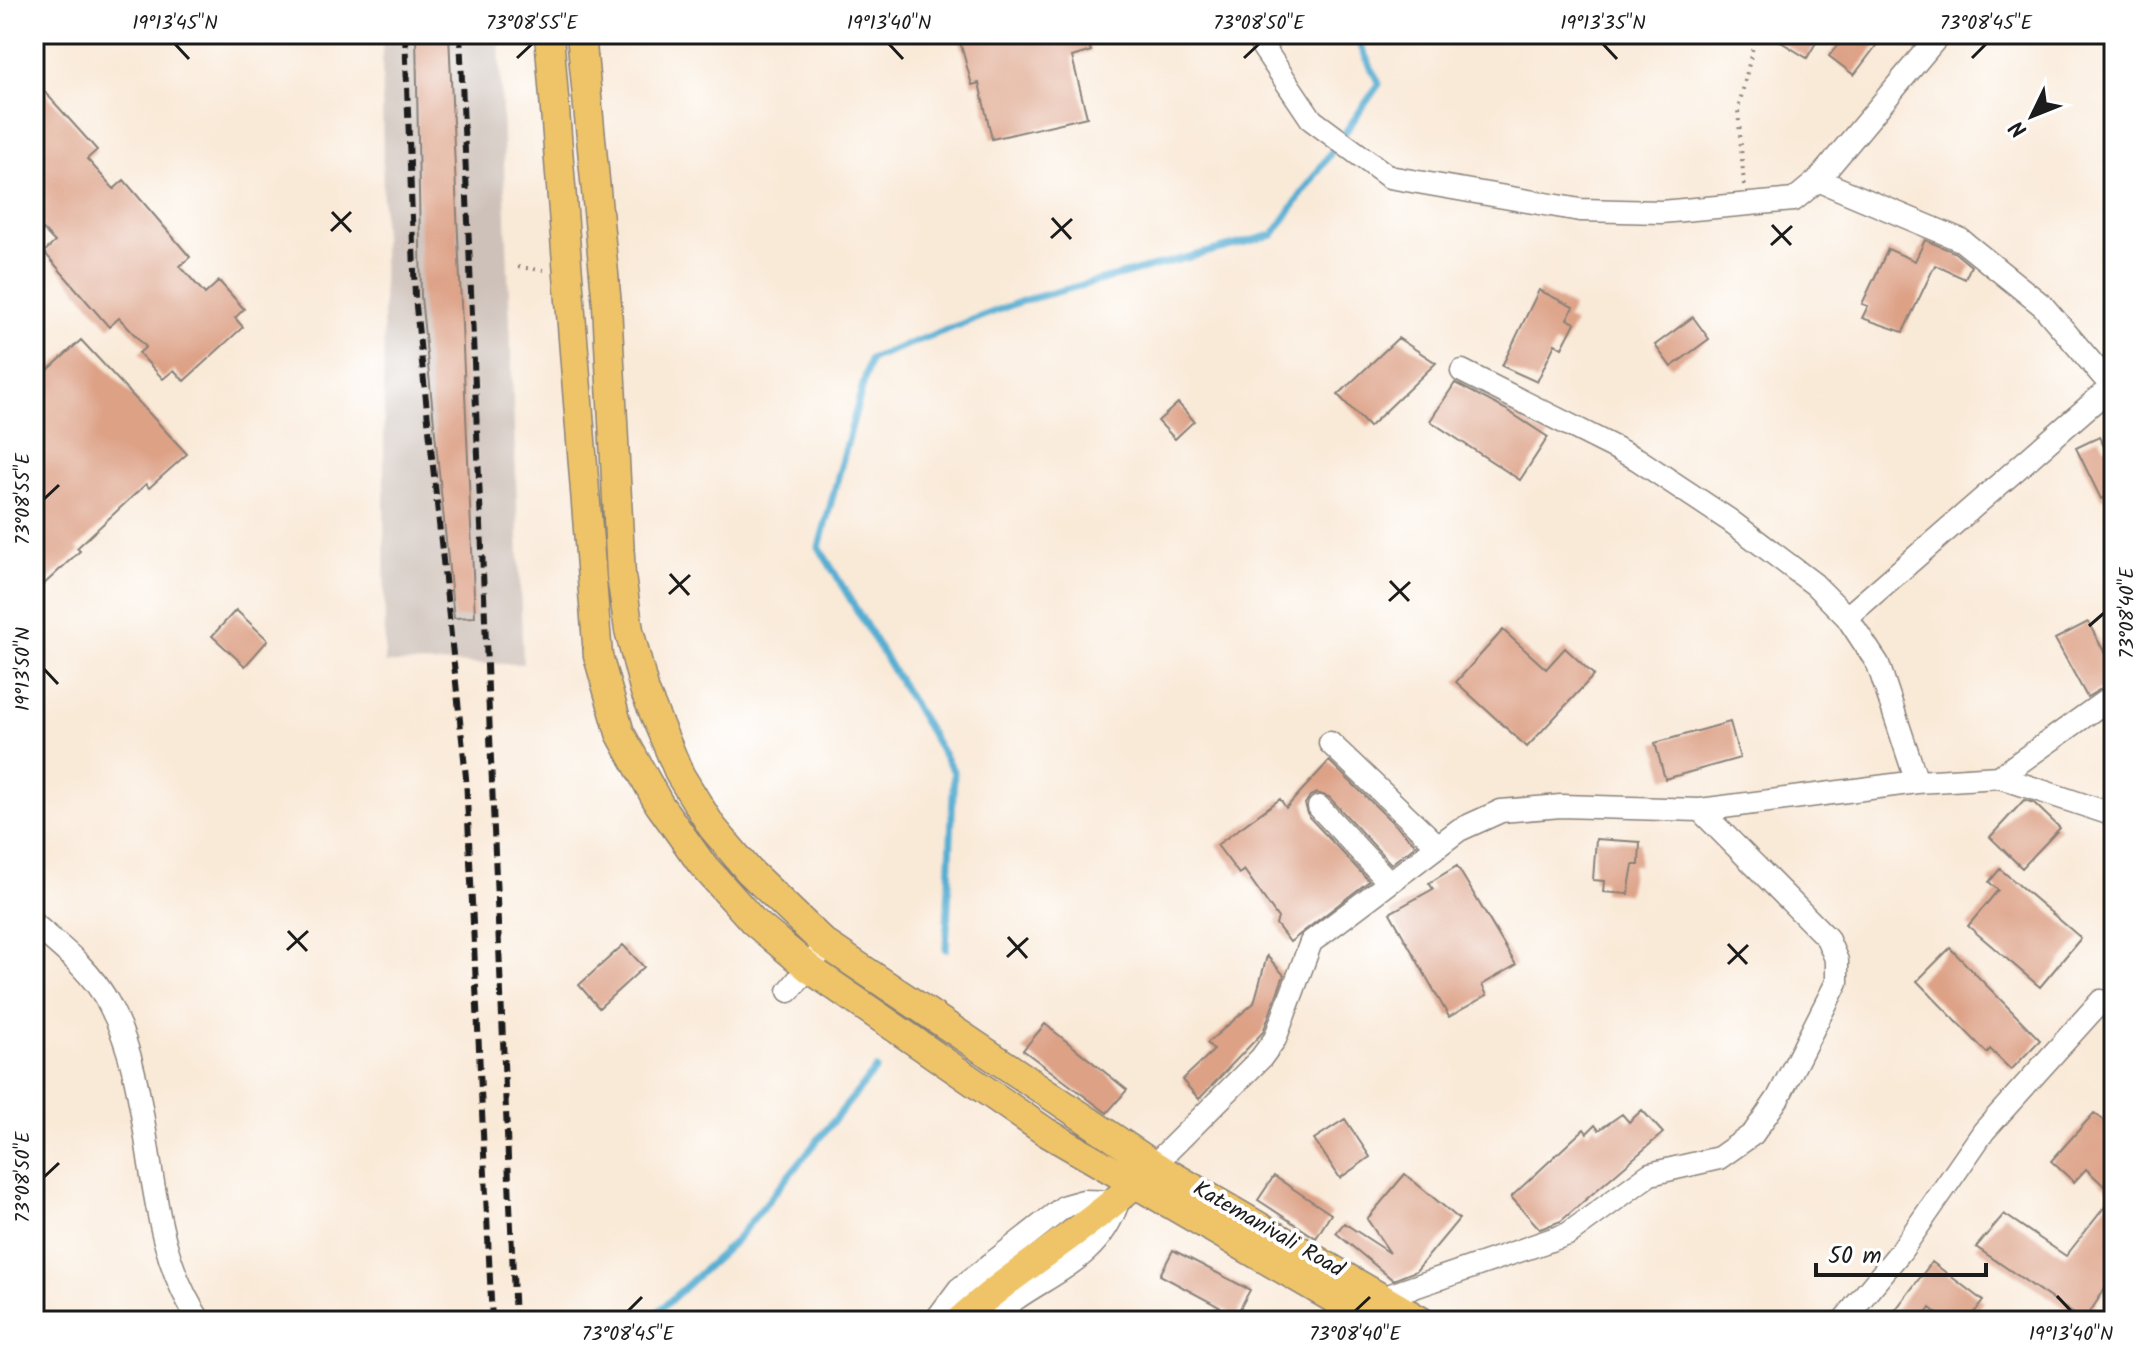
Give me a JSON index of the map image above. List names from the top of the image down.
{
  "streets": {
    "main road": ["Katemanivali Road"]
  },
  "scale_bar": "50 m",
  "north": "bottom left",
  "coordinates": [
    "19°13'45\"N",
    "73°08'55\"E",
    "19°13'40\"N",
    "73°08'50\"E",
    "19°13'35\"N",
    "73°08'45\"E",
    "73°08'40\"E",
    "19°13'50\"N"
  ]
}
